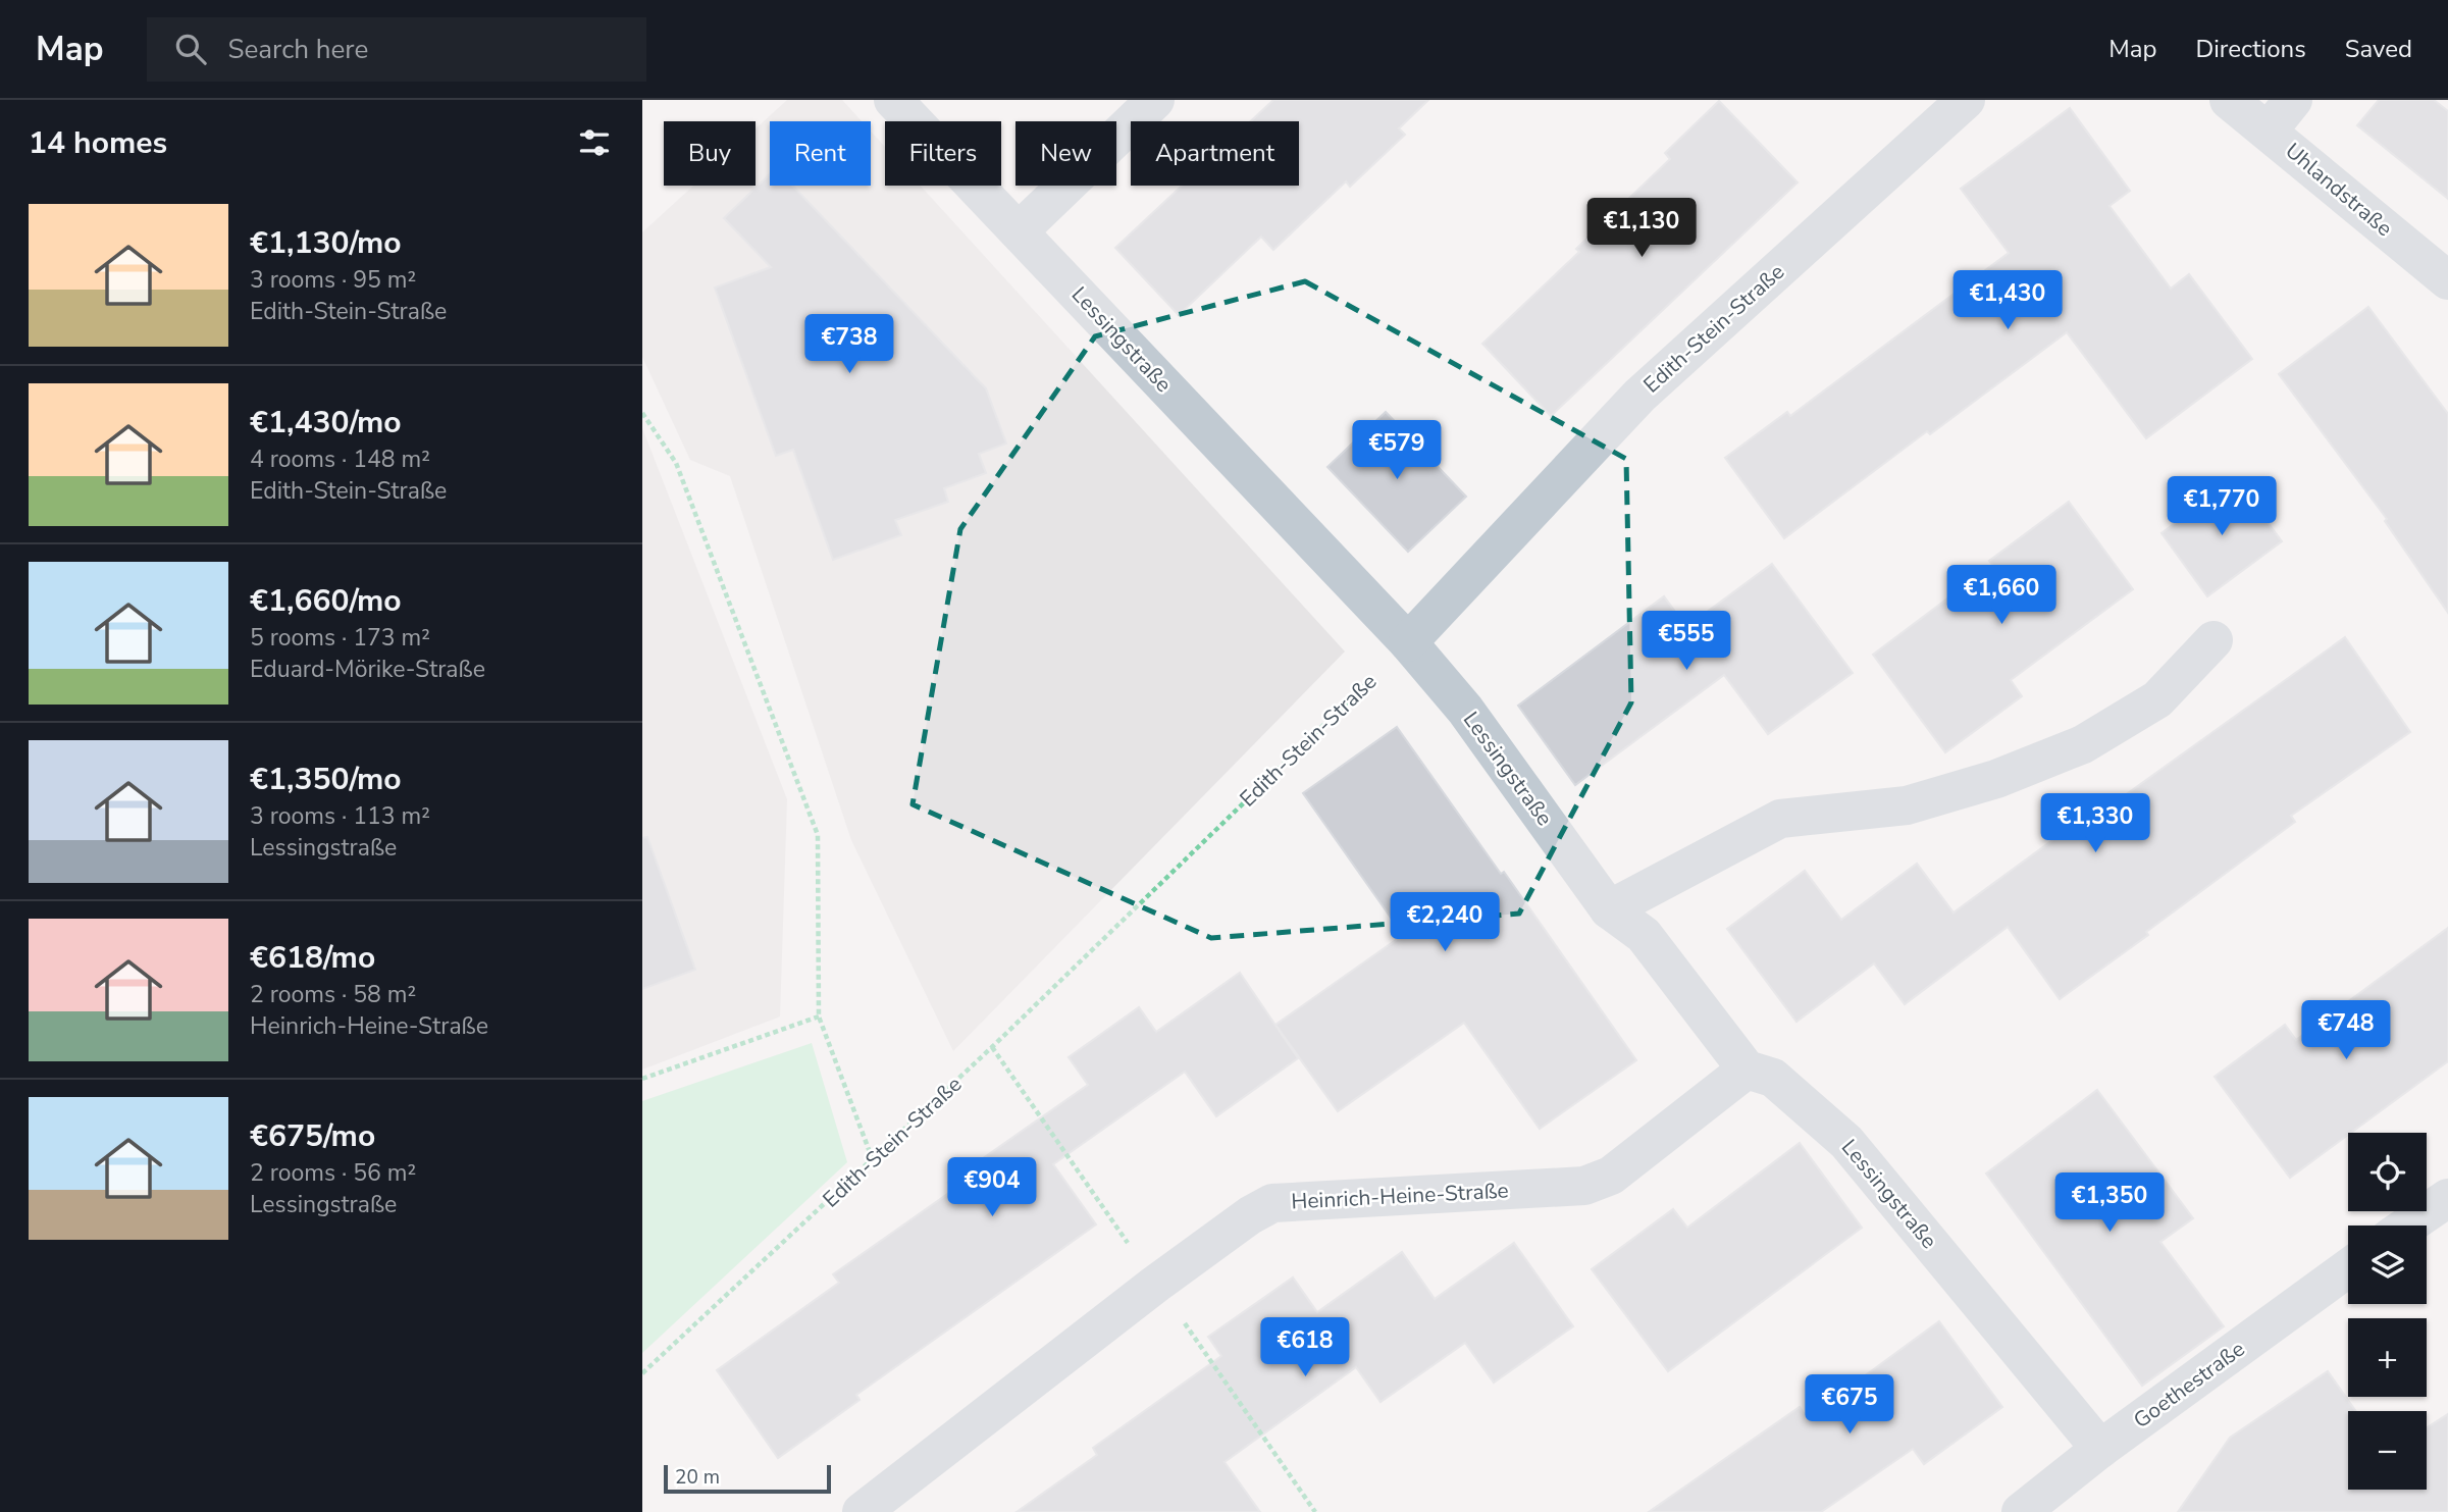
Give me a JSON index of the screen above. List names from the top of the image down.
{
  "streets": {
    "street": [
      "Uhlandstraße",
      "Edith-Stein-Straße",
      "Lessingstraße",
      "Heinrich-Heine-Straße",
      "Goethestraße"
    ]
  },
  "crossings": [
    ["Edith-Stein-Straße", "Lessingstraße"],
    ["Lessingstraße", "Heinrich-Heine-Straße"],
    ["Lessingstraße", "Goethestraße"]
  ],
  "scale_bar": "20 m",
  "page": {
    "header": "Map",
    "search": "Search here",
    "nav": ["Map", "Directions", "Saved"],
    "heading": "14 homes",
    "chip": [
      "Buy",
      "Rent",
      "Filters",
      "New",
      "Apartment"
    ],
    "list": [
      {
        "name": "€1,130/mo",
        "note": "3 rooms · 95 m² · Edith-Stein-Straße"
      },
      {
        "name": "€1,430/mo",
        "note": "4 rooms · 148 m² · Edith-Stein-Straße"
      },
      {
        "name": "€1,660/mo",
        "note": "5 rooms · 173 m² · Eduard-Mörike-Straße"
      },
      {
        "name": "€1,350/mo",
        "note": "3 rooms · 113 m² · Lessingstraße"
      },
      {
        "name": "€618/mo",
        "note": "2 rooms · 58 m² · Heinrich-Heine-Straße"
      },
      {
        "name": "€675/mo",
        "note": "2 rooms · 56 m² · Lessingstraße"
      }
    ],
    "price": [
      "€1,130",
      "€1,430",
      "€738",
      "€579",
      "€1,770",
      "€1,660",
      "€555",
      "€1,330",
      "€2,240",
      "€748",
      "€904",
      "€1,350",
      "€618",
      "€675"
    ],
    "map_buttons": ["+", "−"],
    "scale": "20 m"
  }
}
